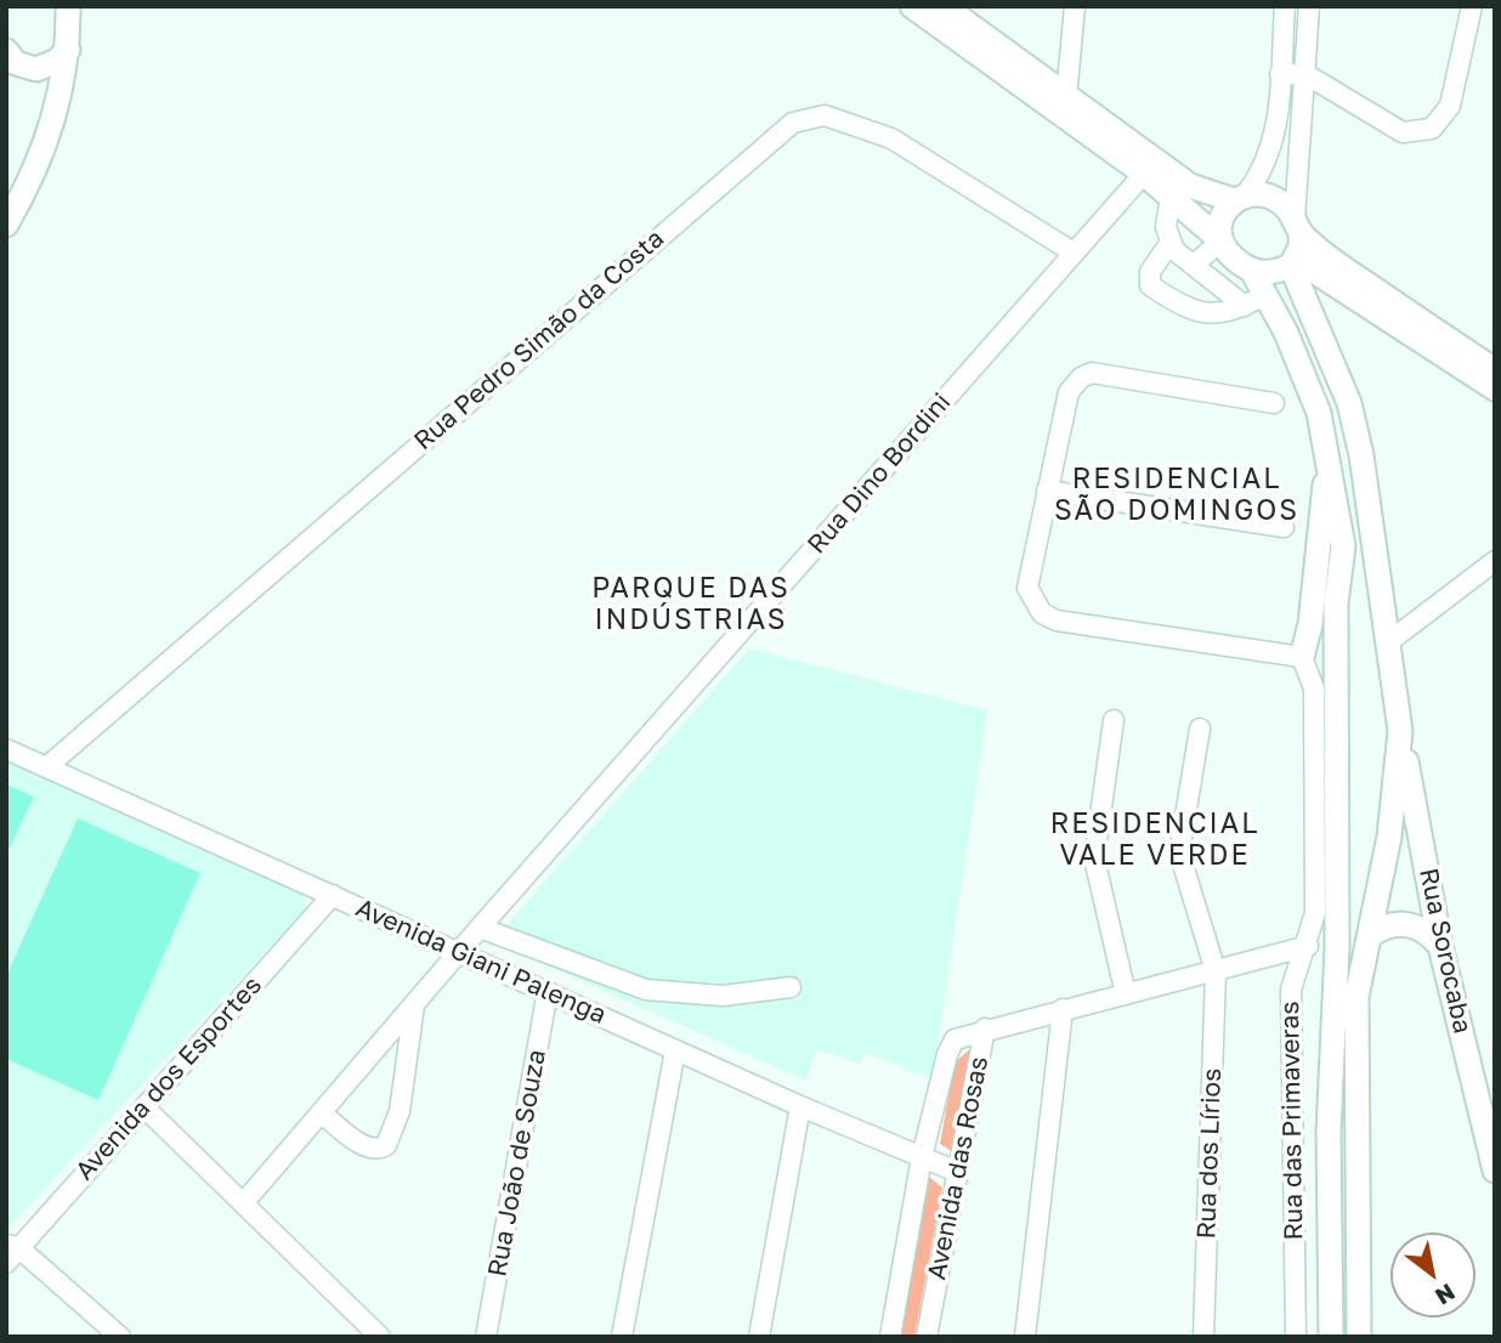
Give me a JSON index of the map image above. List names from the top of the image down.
{
  "streets": {
    "main road": ["Rua Sorocaba"],
    "street": [
      "Rua Pedro Simão da Costa",
      "Rua Dino Bordini",
      "Avenida Giani Palenga",
      "Avenida dos Esportes",
      "Rua das Primaveras",
      "Rua dos Lírios",
      "Rua João de Souza",
      "Avenida das Rosas"
    ]
  },
  "crossings": [
    ["Rua Pedro Simão da Costa", "Rua Dino Bordini"],
    ["Rua Pedro Simão da Costa", "Avenida Giani Palenga"],
    ["Rua Dino Bordini", "Avenida Giani Palenga"],
    ["Avenida Giani Palenga", "Avenida dos Esportes"],
    ["Avenida Giani Palenga", "Rua João de Souza"],
    ["Avenida Giani Palenga", "Avenida das Rosas"]
  ],
  "districts": ["RESIDENCIAL SÃO DOMINGOS", "PARQUE DAS INDÚSTRIAS", "RESIDENCIAL VALE VERDE"],
  "north": "bottom right"
}
